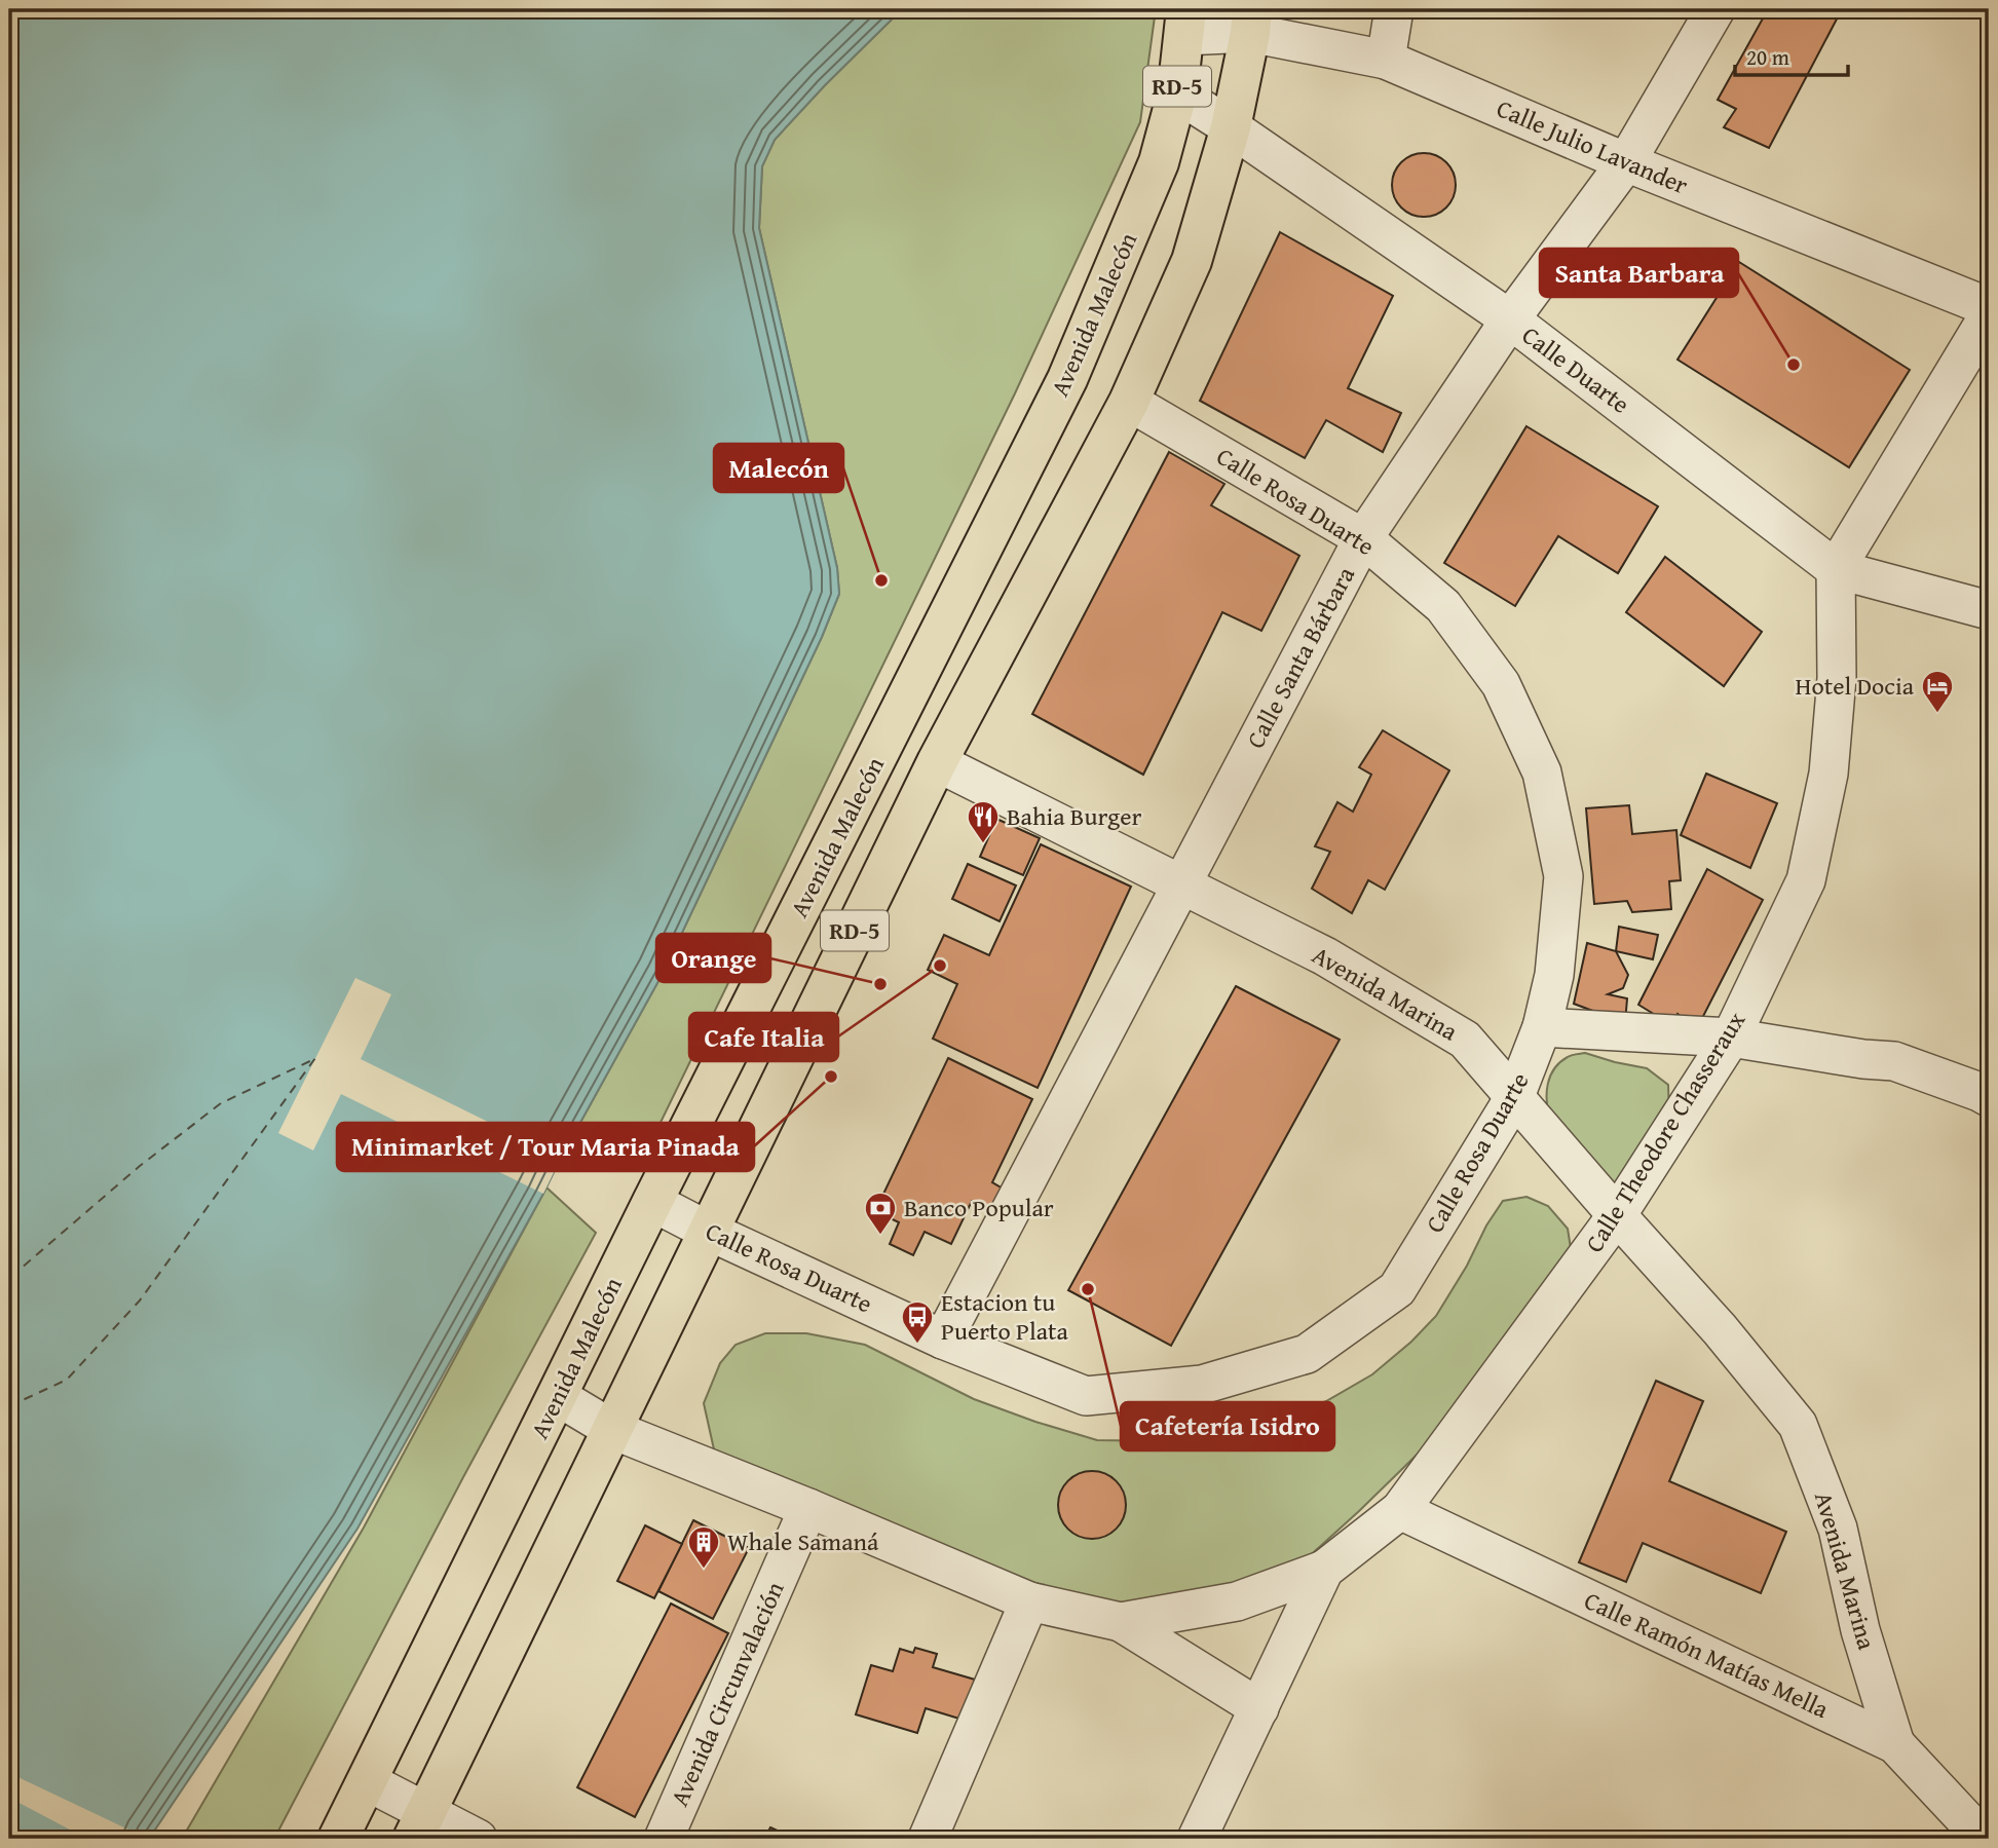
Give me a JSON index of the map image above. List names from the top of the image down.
{
  "streets": {
    "main road": ["RD-5", "Avenida Malecón"],
    "street": [
      "Calle Julio Lavander",
      "Calle Duarte",
      "Calle Rosa Duarte",
      "Calle Santa Bárbara",
      "Avenida Marina",
      "Calle Theodore Chasseraux",
      "Calle Ramón Matías Mella",
      "Avenida Circunvalación"
    ]
  },
  "crossings": [
    ["RD-5", "Calle Julio Lavander"],
    ["RD-5", "Calle Duarte"],
    ["RD-5", "Calle Rosa Duarte"],
    ["RD-5", "Avenida Marina"],
    ["Calle Julio Lavander", "Avenida Malecón"],
    ["Calle Julio Lavander", "Calle Santa Bárbara"],
    ["Avenida Malecón", "Calle Duarte"],
    ["Avenida Malecón", "Calle Rosa Duarte"],
    ["Calle Duarte", "Calle Santa Bárbara"],
    ["Calle Duarte", "Calle Theodore Chasseraux"],
    ["Calle Rosa Duarte", "Calle Santa Bárbara"],
    ["Calle Rosa Duarte", "Avenida Marina"],
    ["Calle Santa Bárbara", "Avenida Marina"],
    ["Avenida Marina", "Calle Theodore Chasseraux"],
    ["Avenida Marina", "Calle Ramón Matías Mella"],
    ["Calle Theodore Chasseraux", "Calle Ramón Matías Mella"]
  ],
  "places": {
    "other": [
      "Santa Barbara",
      "Malecón",
      "Cafe Italia",
      "Orange",
      "Minimarket / Tour Maria Pinada",
      "Cafetería Isidro"
    ],
    "hotel": ["Hotel Docia"],
    "restaurant": ["Bahia Burger"],
    "bank": ["Banco Popular"],
    "bus stop": ["Estacion tu Puerto Plata"],
    "building": ["Whale Samaná"]
  },
  "scale_bar": "20 m"
}
